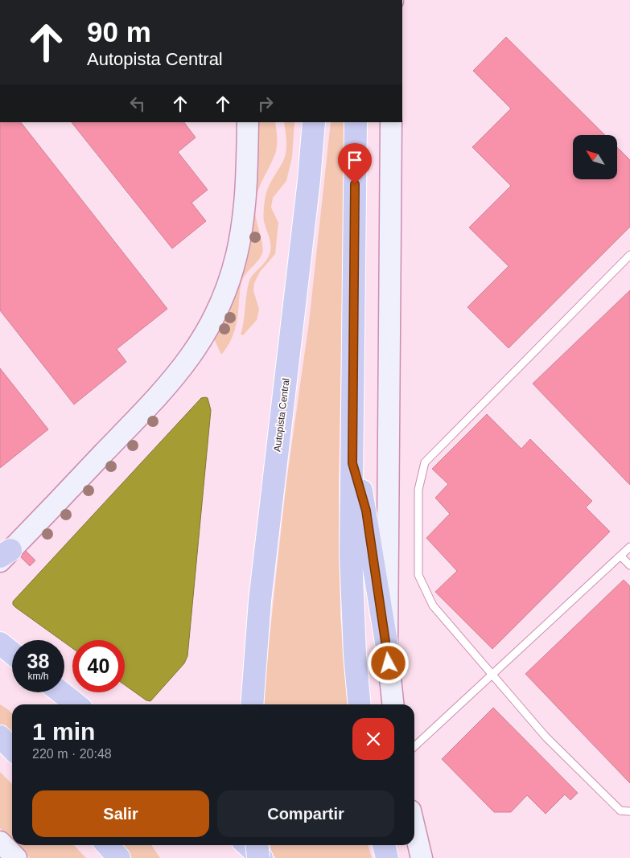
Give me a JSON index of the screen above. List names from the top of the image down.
{
  "streets": {
    "highway": ["Autopista Central"]
  },
  "north": "top left",
  "page": {
    "turn": ["90 m", "Autopista Central"],
    "speed": "38 km/h",
    "limit": "40",
    "heading": ["1 min", "220 m · 20:48"],
    "buttons": ["Salir", "Compartir"]
  }
}
